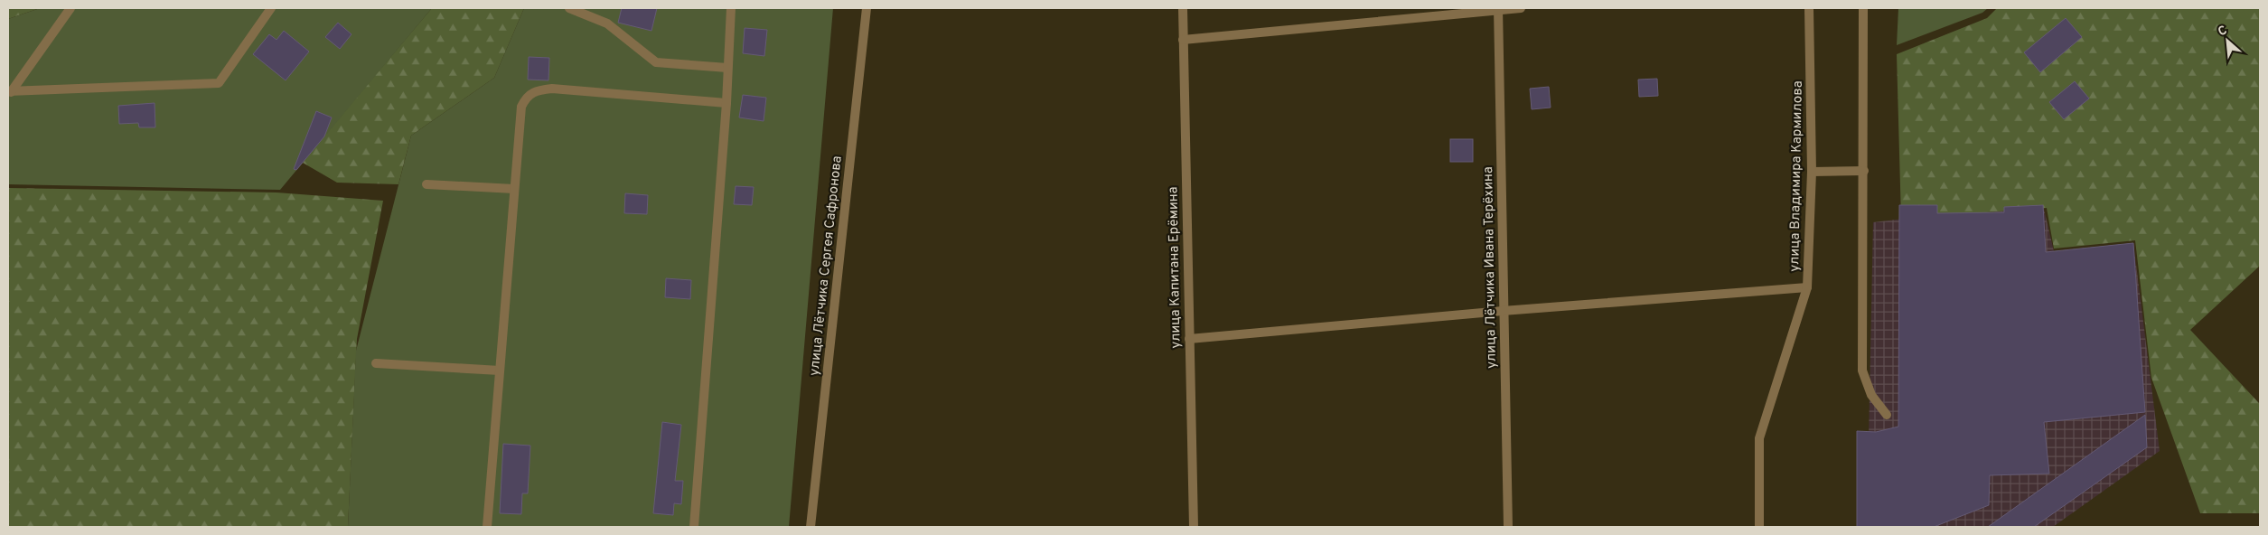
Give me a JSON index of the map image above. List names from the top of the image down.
{
  "streets": {
    "street": [
      "улица Владимира Кармилова",
      "улица Лётчика Сергея Сафронова",
      "улица Капитана Ерёмина",
      "улица Лётчика Ивана Терёхина"
    ]
  },
  "north": "top left"
}
